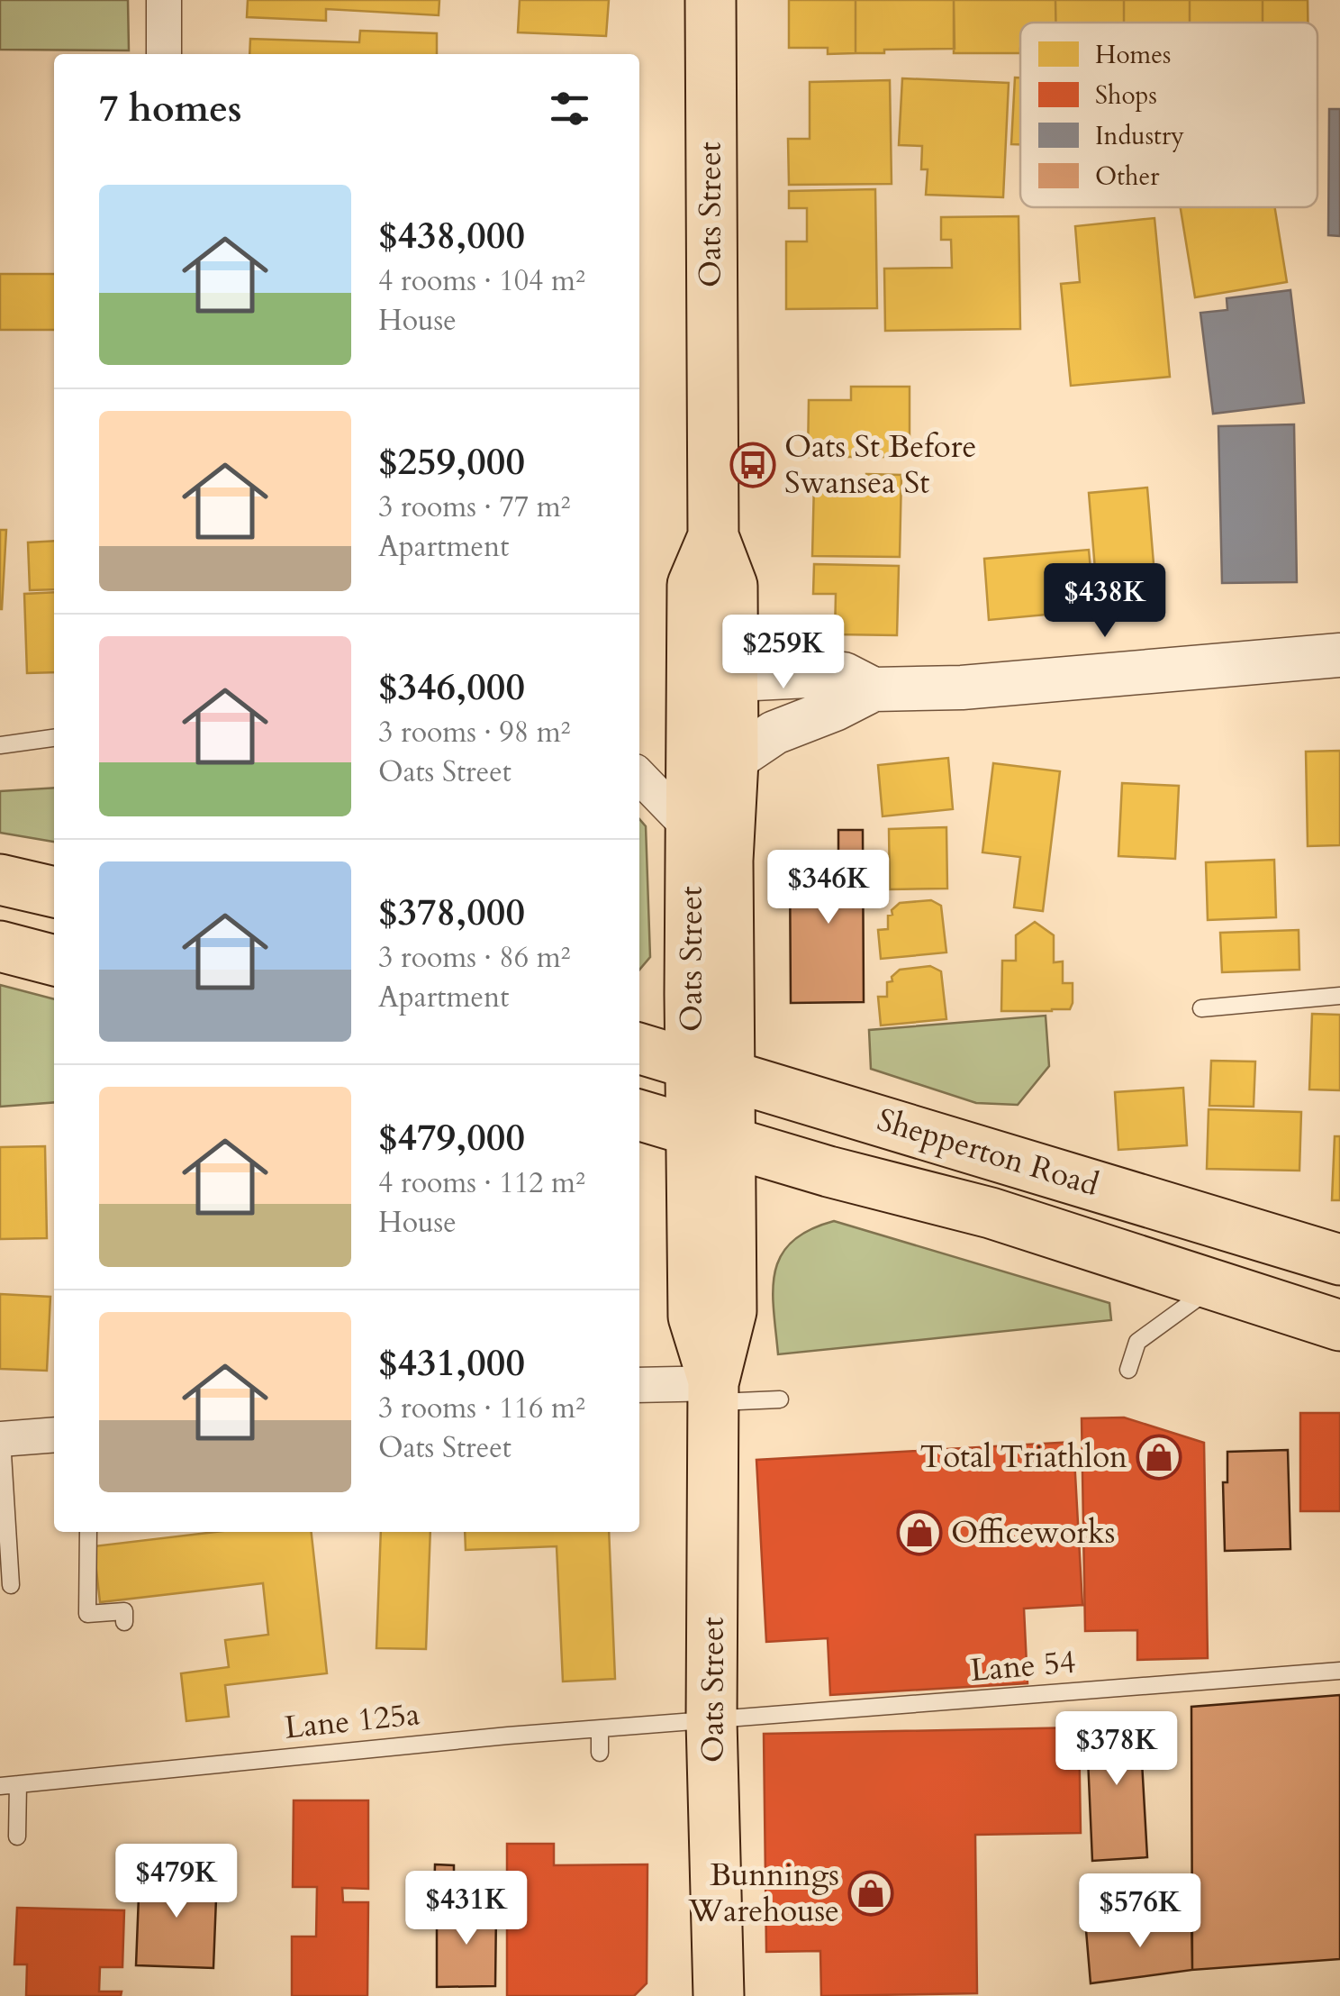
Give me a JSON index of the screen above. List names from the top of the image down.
{
  "streets": {
    "main road": ["Oats Street", "Shepperton Road"],
    "lane": ["Lane 54", "Lane 125a"]
  },
  "crossings": [
    ["Oats Street", "Shepperton Road"],
    ["Oats Street", "Lane 54"],
    ["Oats Street", "Lane 125a"],
    ["Lane 54", "Lane 125a"]
  ],
  "places": {
    "bus stop": ["Oats St Before Swansea St"],
    "shop": ["Total Triathlon", "Officeworks", "Bunnings Warehouse"]
  },
  "legend": [
    "Homes",
    "Shops",
    "Industry",
    "Other"
  ],
  "page": {
    "heading": "7 homes",
    "list": [
      {
        "name": "$438,000",
        "note": "4 rooms · 104 m² · House"
      },
      {
        "name": "$259,000",
        "note": "3 rooms · 77 m² · Apartment"
      },
      {
        "name": "$346,000",
        "note": "3 rooms · 98 m² · Oats Street"
      },
      {
        "name": "$378,000",
        "note": "3 rooms · 86 m² · Apartment"
      },
      {
        "name": "$479,000",
        "note": "4 rooms · 112 m² · House"
      },
      {
        "name": "$431,000",
        "note": "3 rooms · 116 m² · Oats Street"
      }
    ],
    "price": [
      "$438K",
      "$259K",
      "$346K",
      "$378K",
      "$479K",
      "$431K",
      "$576K"
    ]
  }
}
